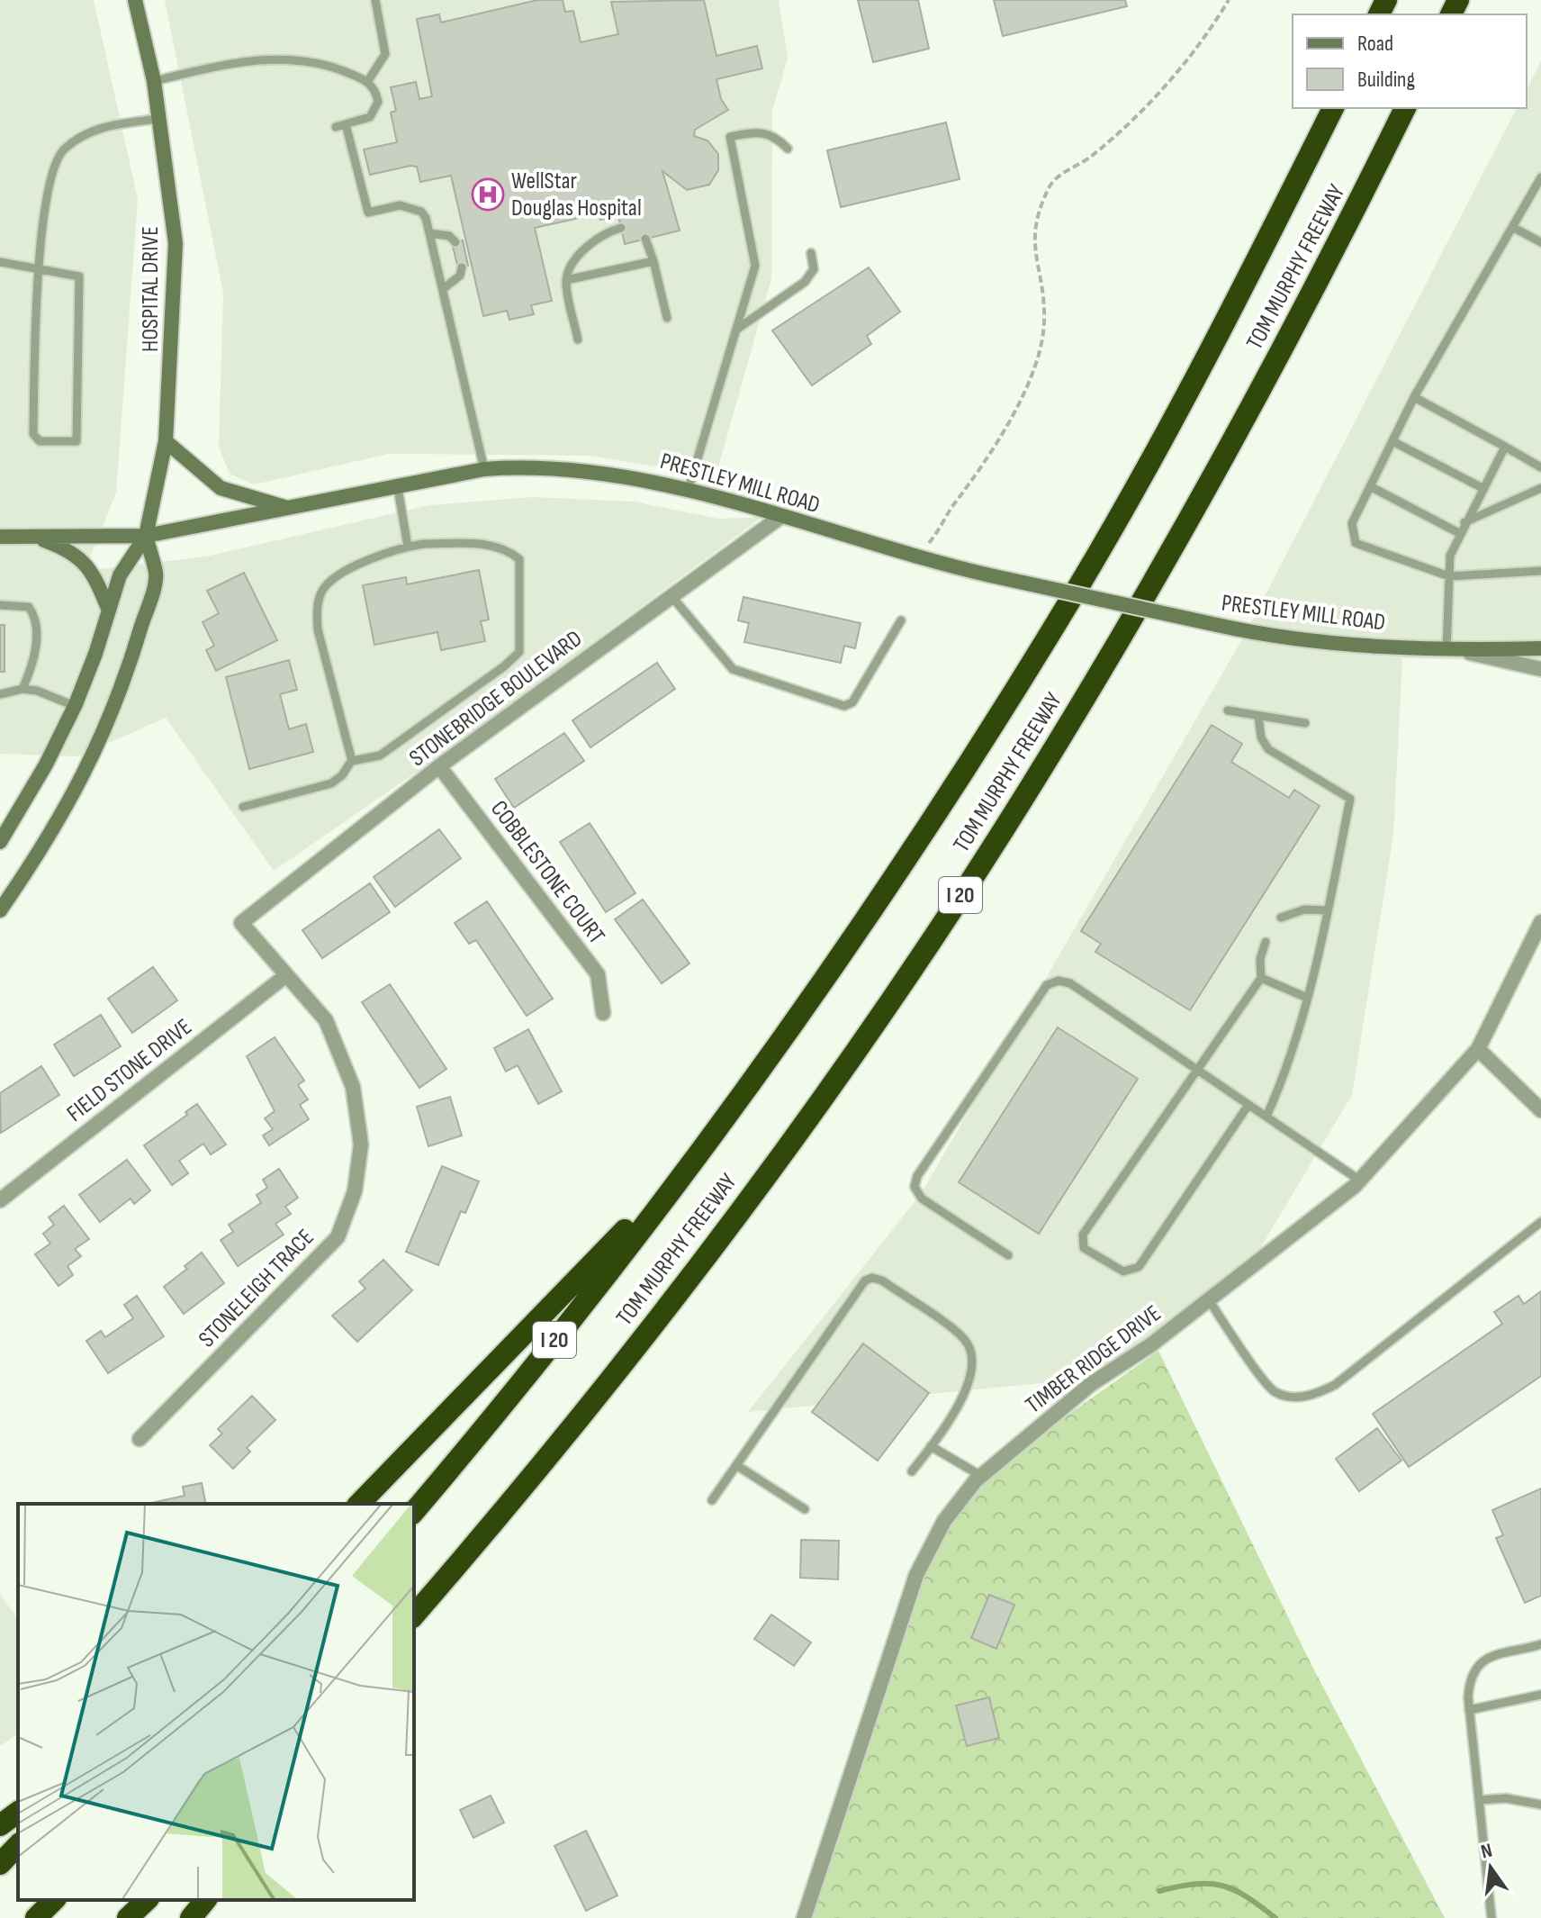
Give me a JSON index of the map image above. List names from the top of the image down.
{
  "streets": {
    "highway": ["TOM MURPHY FREEWAY", "I 20"],
    "street": [
      "HOSPITAL DRIVE",
      "PRESTLEY MILL ROAD",
      "STONEBRIDGE BOULEVARD",
      "COBBLESTONE COURT",
      "FIELD STONE DRIVE",
      "STONELEIGH TRACE",
      "TIMBER RIDGE DRIVE"
    ]
  },
  "crossings": [
    ["HOSPITAL DRIVE", "PRESTLEY MILL ROAD"],
    ["PRESTLEY MILL ROAD", "STONEBRIDGE BOULEVARD"],
    ["STONEBRIDGE BOULEVARD", "COBBLESTONE COURT"],
    ["STONEBRIDGE BOULEVARD", "STONELEIGH TRACE"],
    ["FIELD STONE DRIVE", "STONELEIGH TRACE"]
  ],
  "places": {
    "hospital": ["WellStar Douglas Hospital"]
  },
  "legend": ["Road", "Building"],
  "north": "top"
}
